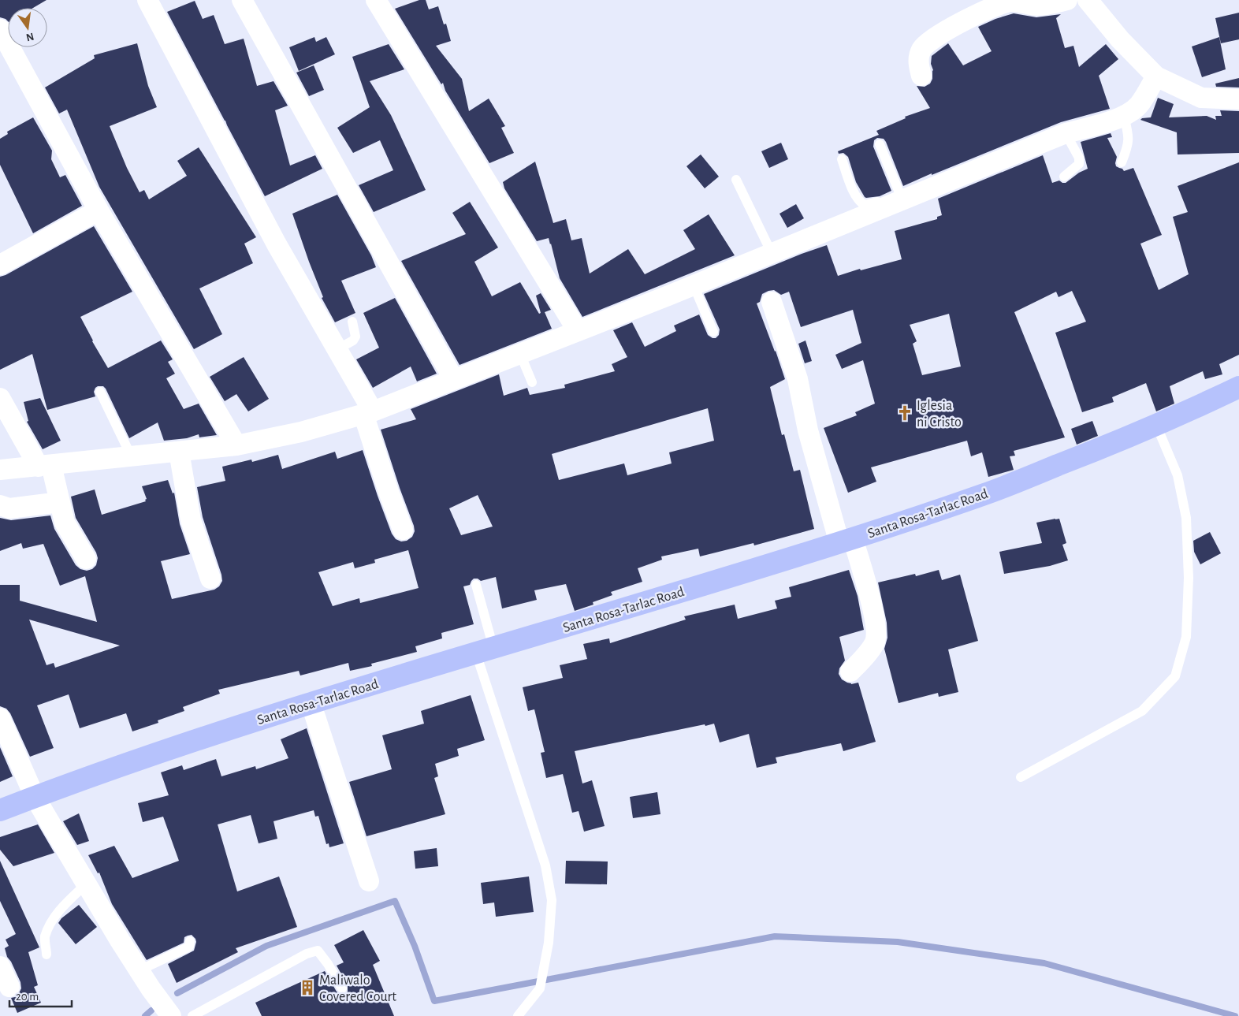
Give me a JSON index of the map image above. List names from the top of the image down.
{
  "streets": {
    "highway": ["Santa Rosa-Tarlac Road"]
  },
  "places": {
    "church": ["Iglesia ni Cristo"],
    "building": ["Maliwalo Covered Court"]
  },
  "scale_bar": "20 m",
  "north": "bottom"
}
